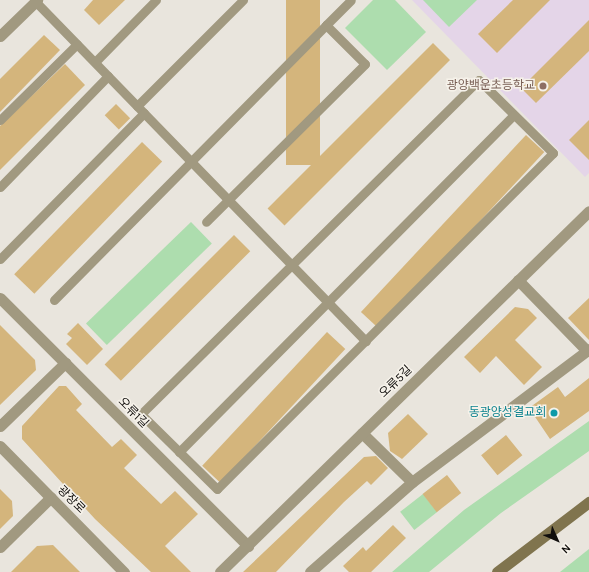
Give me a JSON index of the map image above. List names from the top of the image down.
{
  "streets": {
    "street": ["오류5길", "오류1길", "광장로"]
  },
  "crossings": [
    ["오류5길", "오류1길"]
  ],
  "places": ["광양백운초등학교", "동광양성결교회"],
  "north": "bottom right"
}
